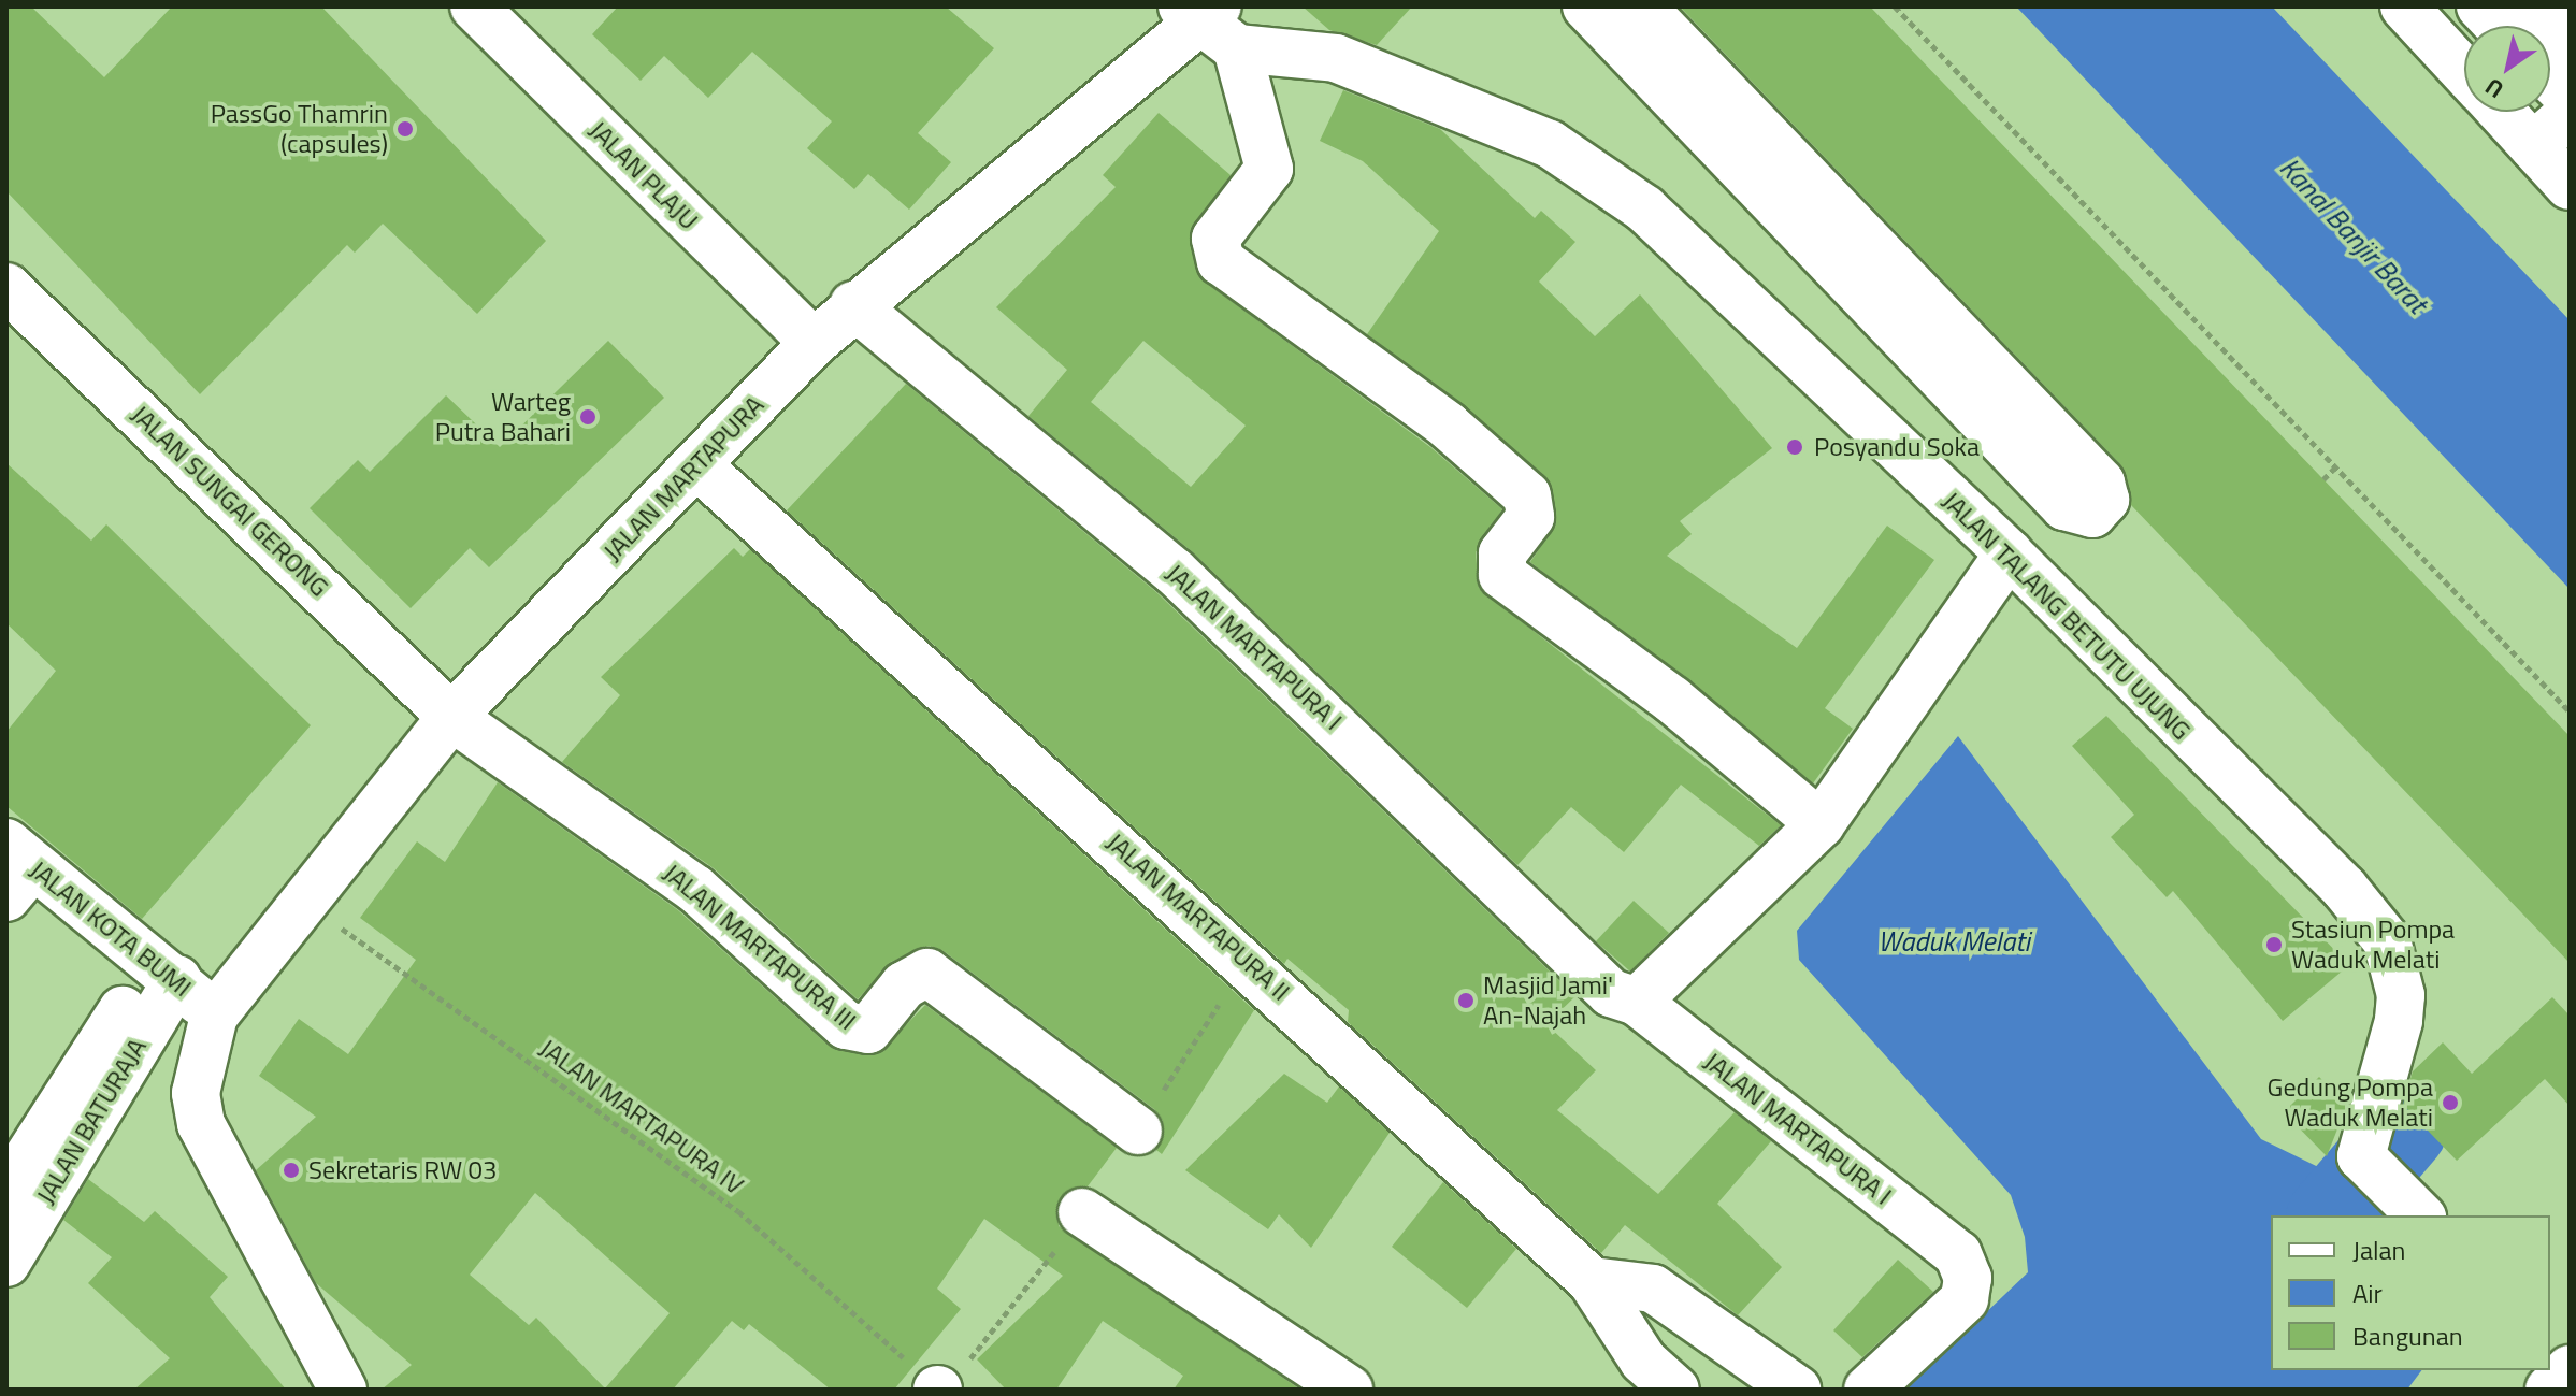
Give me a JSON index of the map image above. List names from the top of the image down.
{
  "streets": {
    "street": [
      "JALAN PLAJU",
      "JALAN MARTAPURA",
      "JALAN SUNGAI GERONG",
      "JALAN TALANG BETUTU UJUNG",
      "JALAN MARTAPURA I",
      "JALAN MARTAPURA II",
      "JALAN KOTA BUMI",
      "JALAN MARTAPURA III",
      "JALAN BATURAJA"
    ],
    "path": ["JALAN MARTAPURA IV"]
  },
  "crossings": [
    ["JALAN PLAJU", "JALAN MARTAPURA"],
    ["JALAN MARTAPURA", "JALAN SUNGAI GERONG"],
    ["JALAN MARTAPURA", "JALAN TALANG BETUTU UJUNG"],
    ["JALAN MARTAPURA", "JALAN MARTAPURA I"],
    ["JALAN MARTAPURA", "JALAN MARTAPURA II"],
    ["JALAN MARTAPURA", "JALAN KOTA BUMI"],
    ["JALAN MARTAPURA", "JALAN MARTAPURA III"],
    ["JALAN MARTAPURA", "JALAN MARTAPURA IV"],
    ["JALAN SUNGAI GERONG", "JALAN MARTAPURA III"],
    ["JALAN KOTA BUMI", "JALAN BATURAJA"]
  ],
  "water": ["Kanal Banjir Barat", "Waduk Melati"],
  "places": [
    "PassGo Thamrin (capsules)",
    "Warteg Putra Bahari",
    "Posyandu Soka",
    "Stasiun Pompa Waduk Melati",
    "Masjid Jami' An-Najah",
    "Gedung Pompa Waduk Melati",
    "Sekretaris RW 03"
  ],
  "legend": ["Jalan", "Air", "Bangunan"],
  "north": "bottom left"
}
